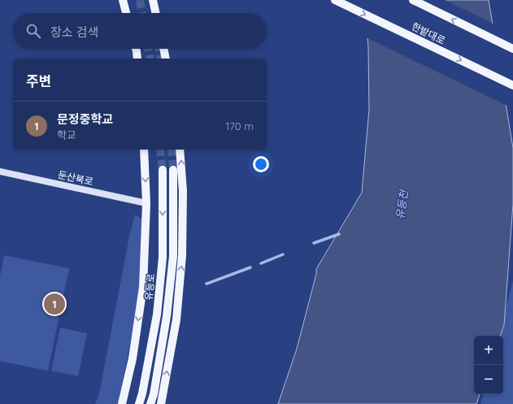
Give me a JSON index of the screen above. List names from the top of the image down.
{
  "streets": {
    "main road": ["한밭대로", "둔산북로", "유등로"]
  },
  "water": ["유등천"],
  "page": {
    "search": "장소 검색",
    "heading": "주변",
    "list": [
      {
        "mark": "1",
        "name": "문정중학교",
        "note": "학교",
        "value": "170 m"
      }
    ],
    "pins": "1",
    "map_buttons": ["+", "−"]
  }
}
